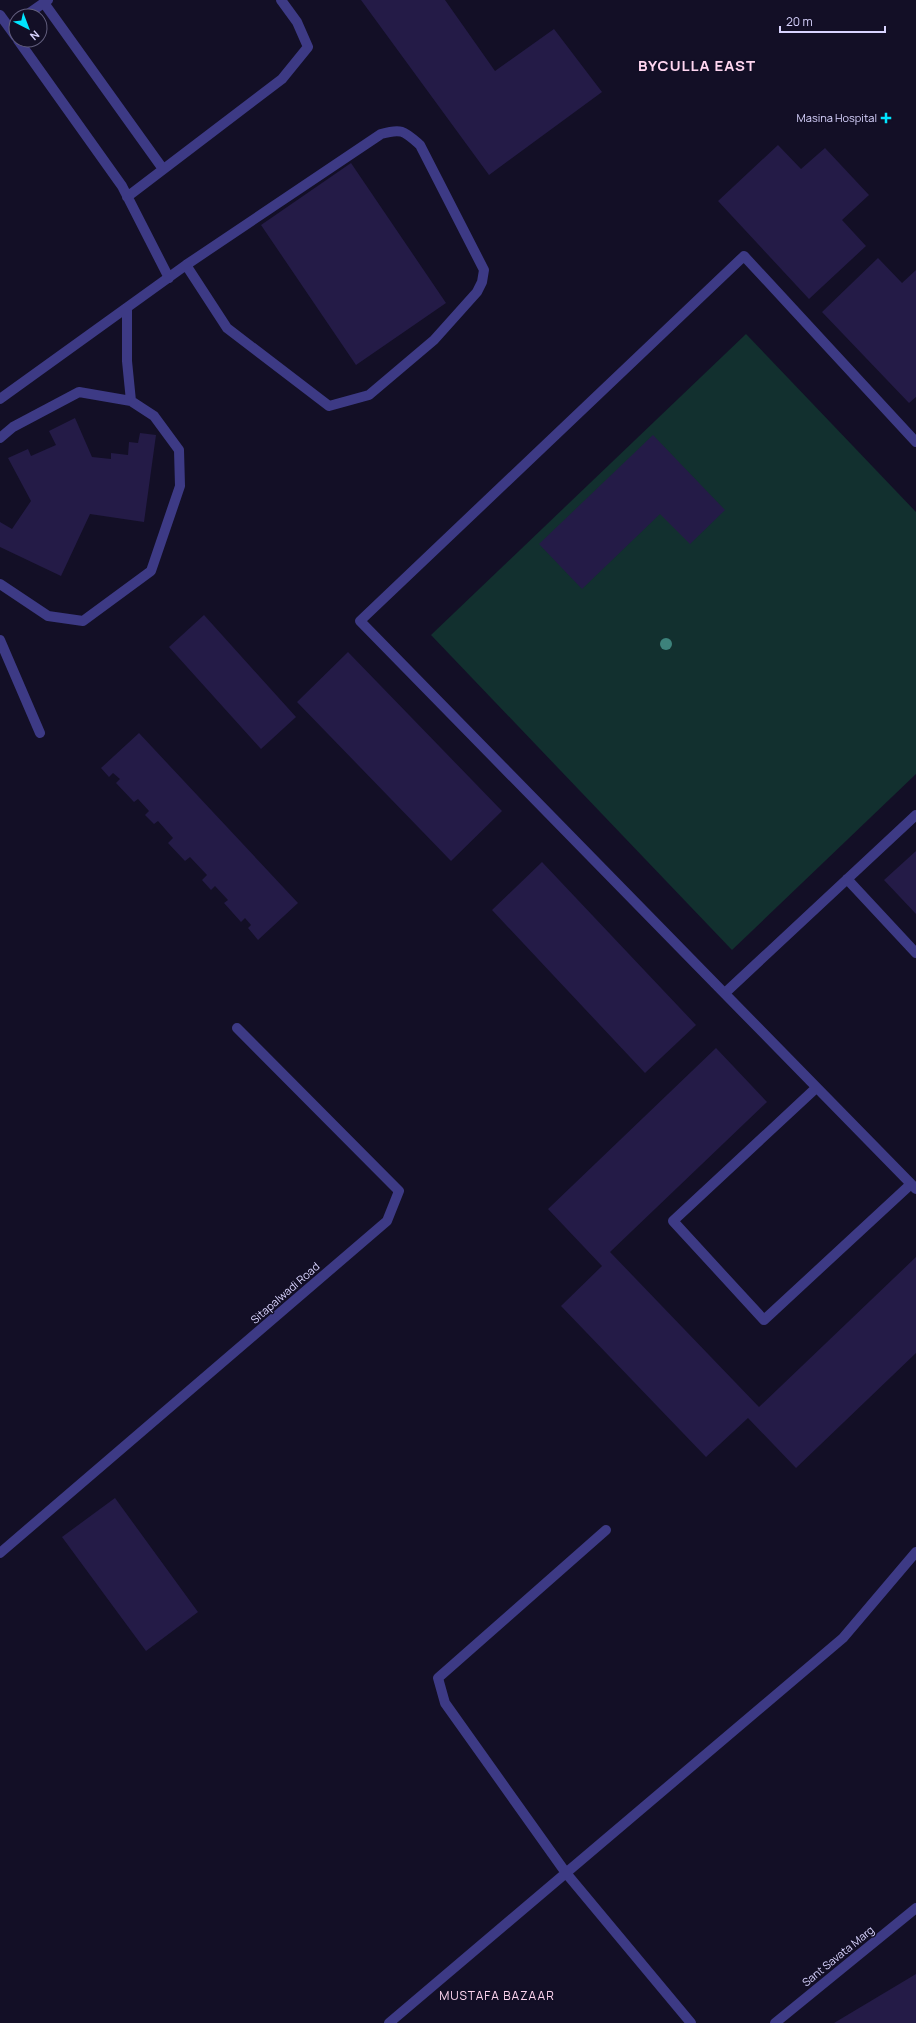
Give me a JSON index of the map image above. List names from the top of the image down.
{
  "streets": {
    "street": ["Sitapalwadi Road", "Sant Savata Marg"]
  },
  "districts": ["BYCULLA EAST", "MUSTAFA BAZAAR"],
  "places": {
    "health": ["Masina Hospital"]
  },
  "scale_bar": "20 m",
  "north": "bottom right"
}
